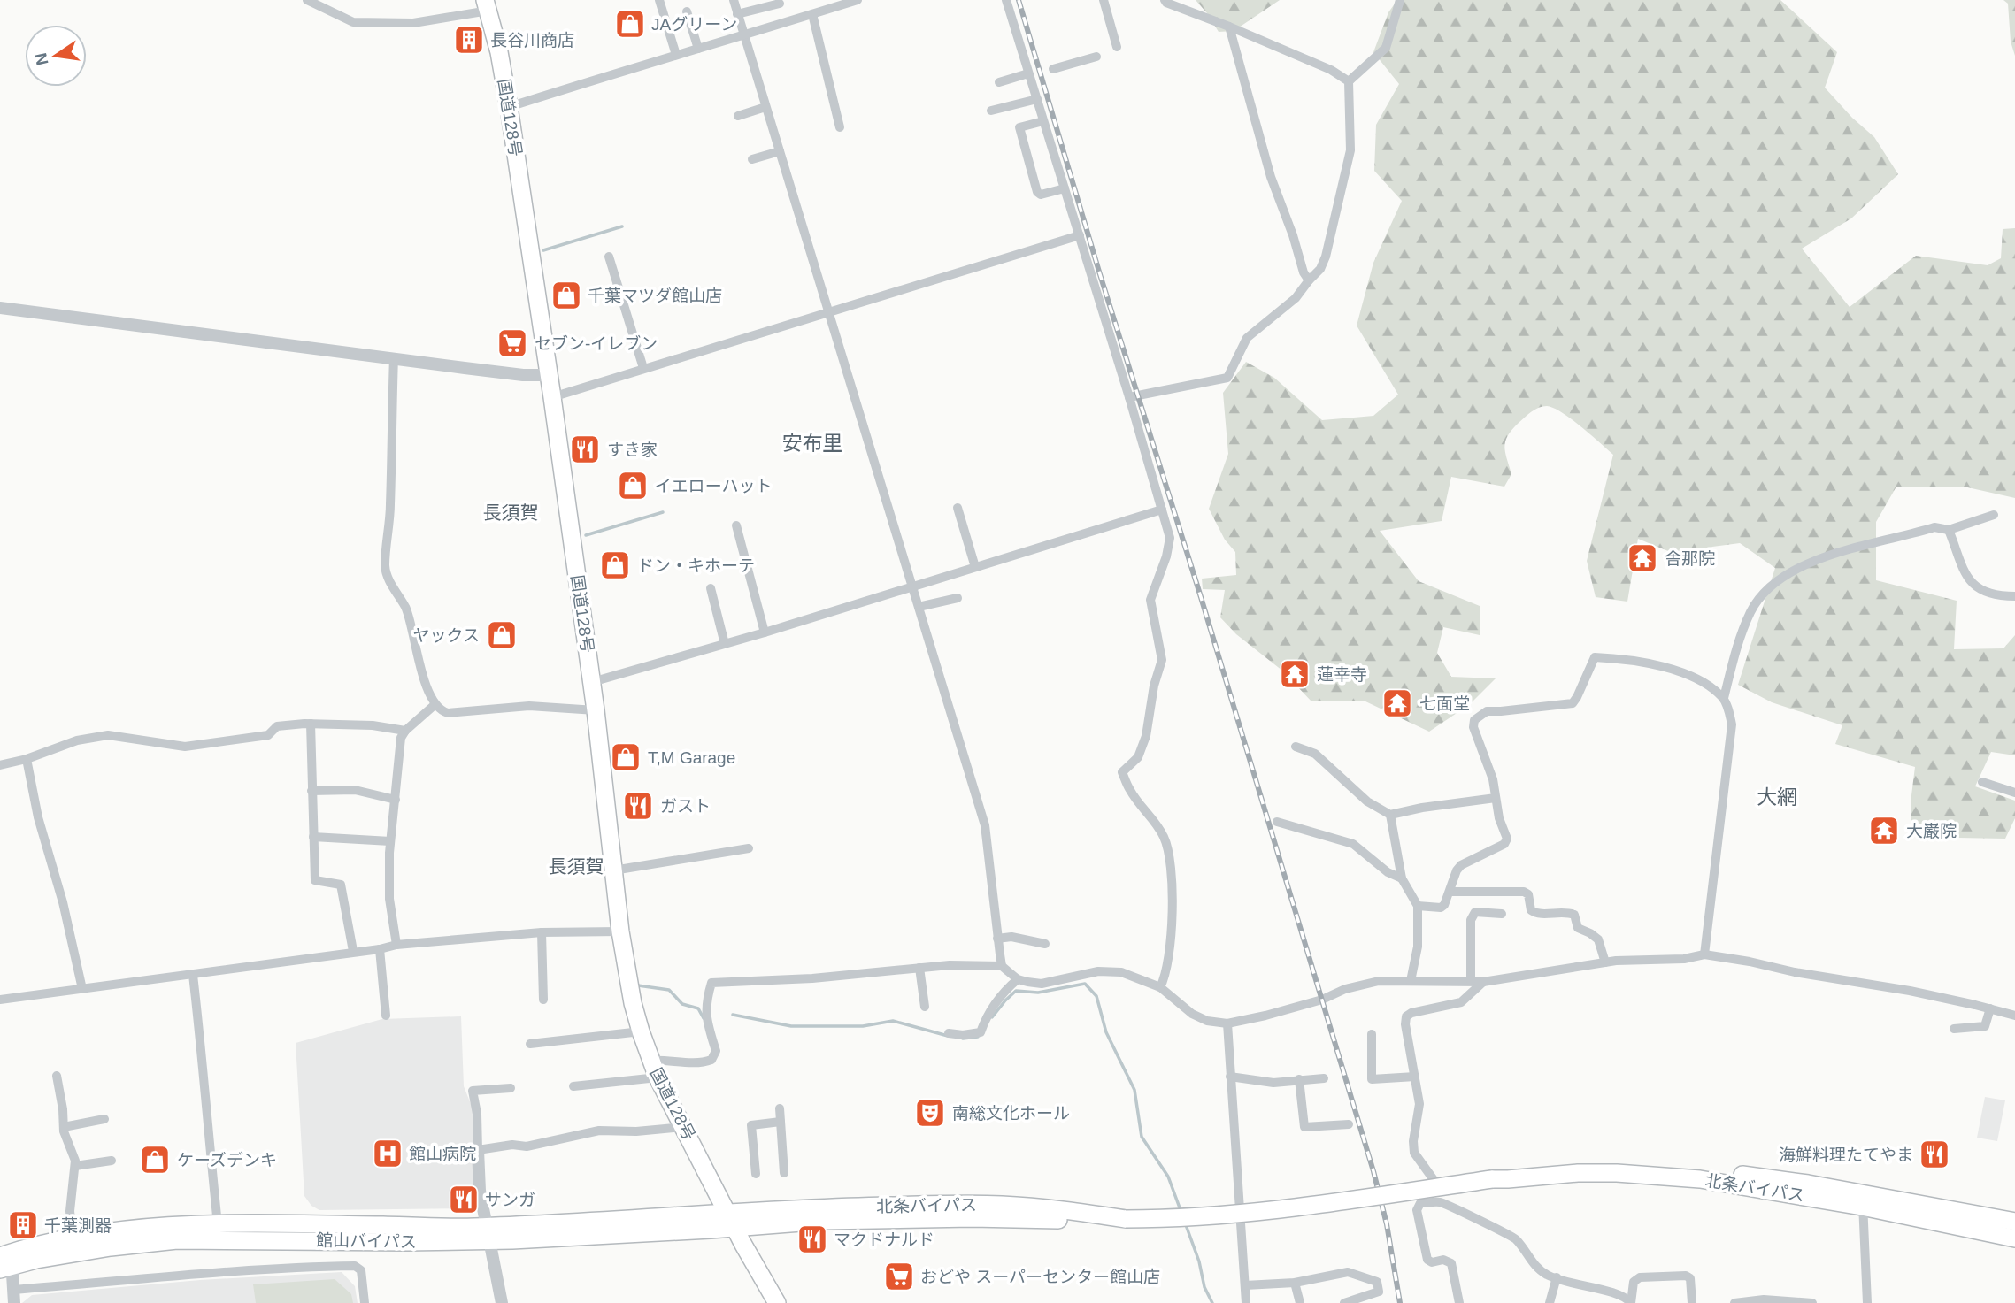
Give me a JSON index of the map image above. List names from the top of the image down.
{
  "streets": {
    "highway": ["国道128号", "北条バイパス", "館山バイパス"]
  },
  "crossings": [
    ["国道128号", "北条バイパス"],
    ["国道128号", "館山バイパス"],
    ["北条バイパス", "館山バイパス"]
  ],
  "districts": [
    "安布里",
    "長須賀",
    "大網",
    "長須賀"
  ],
  "places": {
    "shop": [
      "JAグリーン",
      "千葉マツダ館山店",
      "イエローハット",
      "ドン・キホーテ",
      "ヤックス",
      "T,M Garage",
      "ケーズデンキ"
    ],
    "building": ["長谷川商店", "千葉測器"],
    "supermarket": ["セブン-イレブン", "おどや スーパーセンター館山店"],
    "restaurant": [
      "すき家",
      "ガスト",
      "海鮮料理たてやま",
      "サンガ",
      "マクドナルド"
    ],
    "temple": [
      "舎那院",
      "蓮幸寺",
      "七面堂",
      "大巌院"
    ],
    "theatre": ["南総文化ホール"],
    "hospital": ["館山病院"]
  },
  "north": "left"
}
